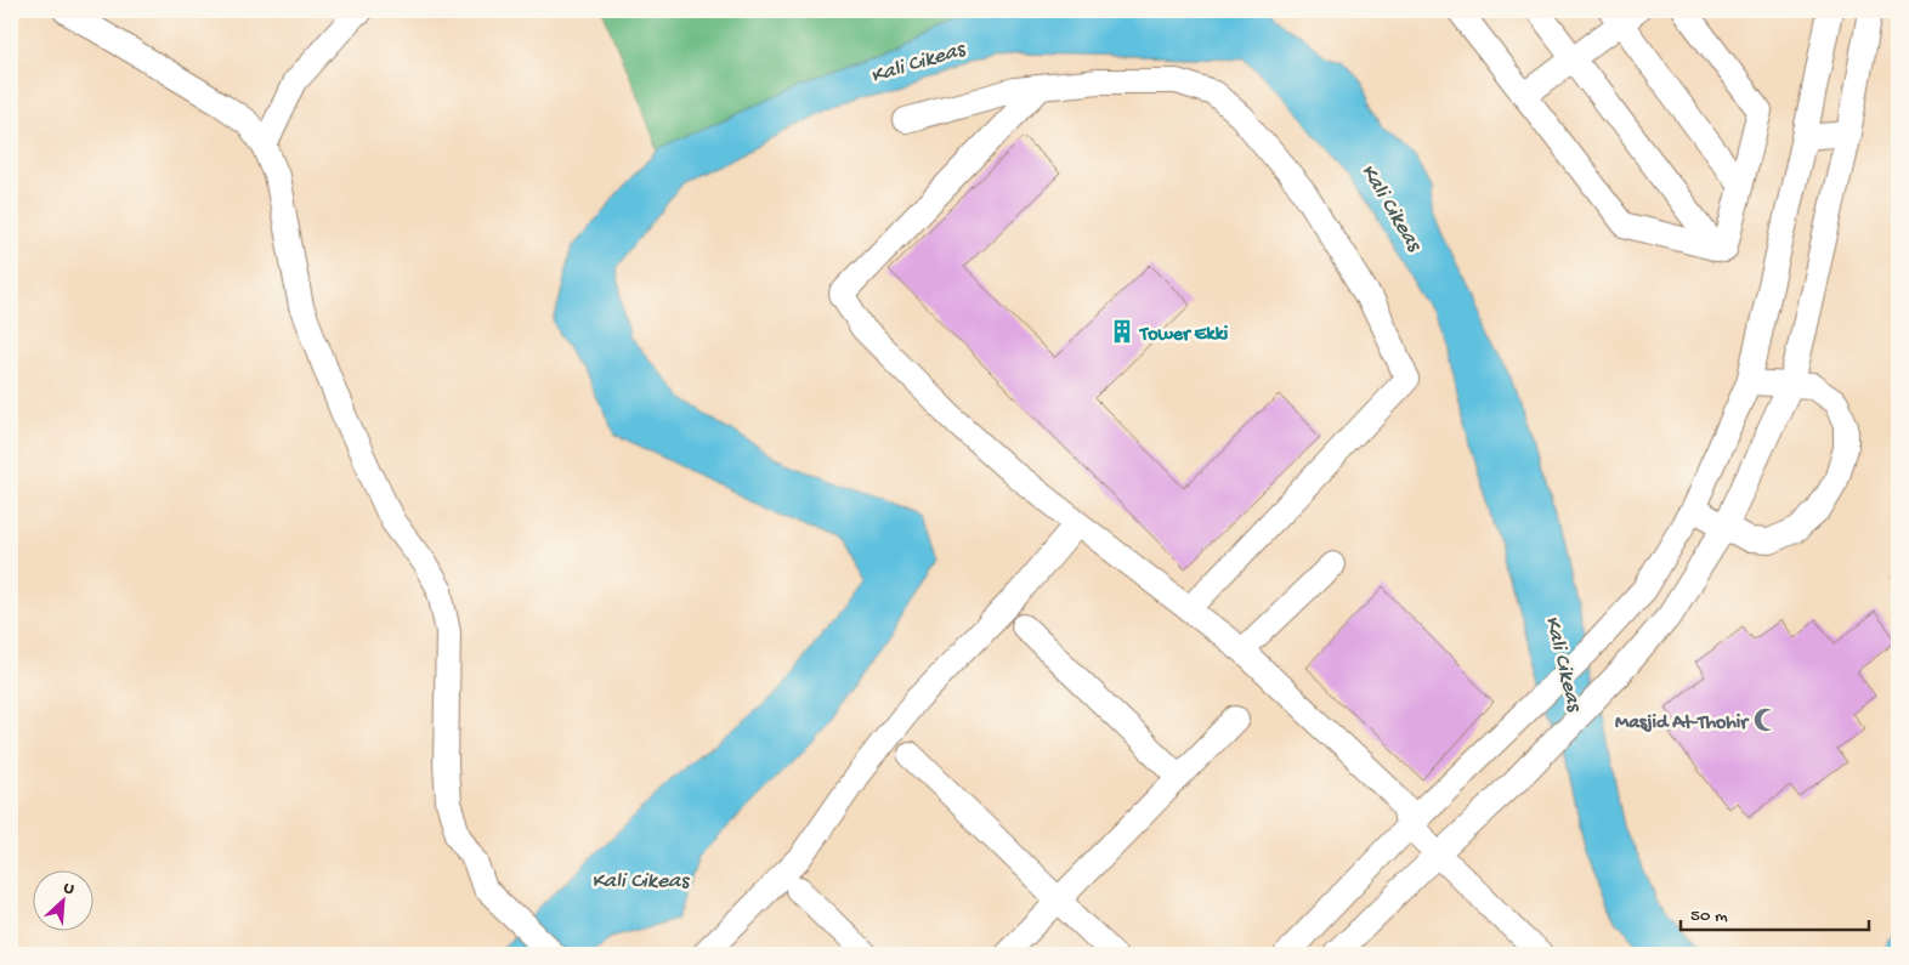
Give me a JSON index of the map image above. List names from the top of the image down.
{
  "water": ["Kali Cikeas"],
  "places": {
    "building": ["Tower Ekki"],
    "mosque": ["Masjid At-Thohir"]
  },
  "scale_bar": "50 m",
  "north": "top right"
}
